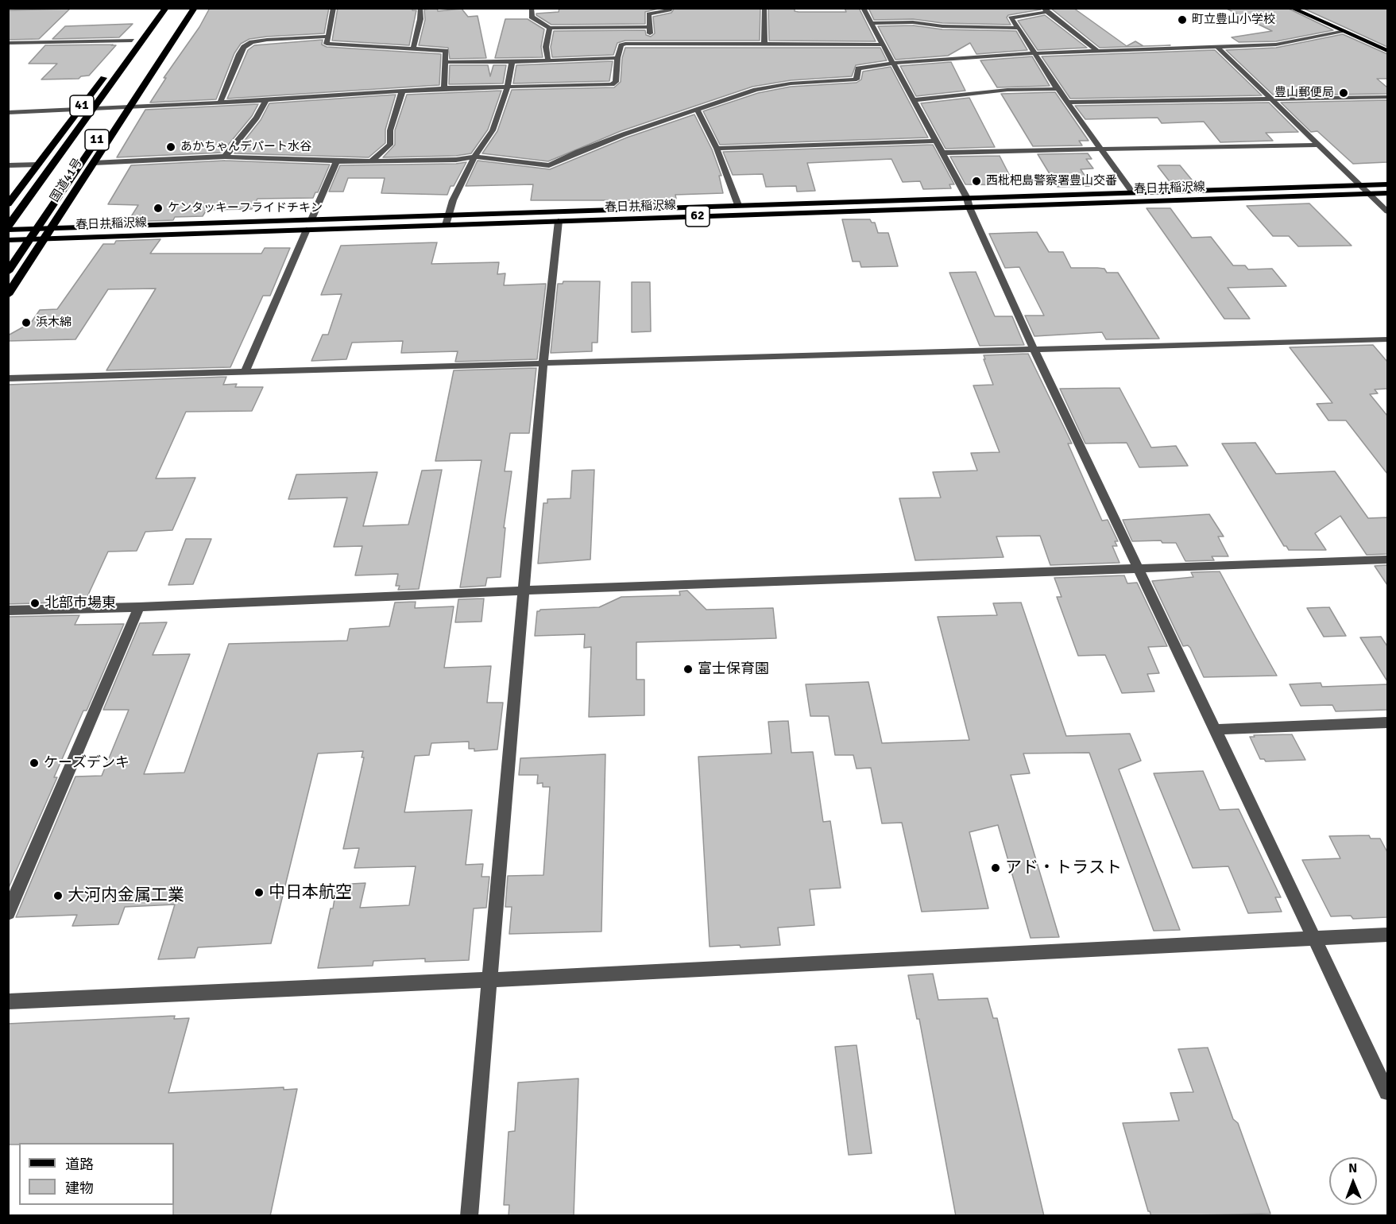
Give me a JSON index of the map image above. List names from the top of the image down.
{
  "streets": {
    "highway": ["41", "11", "国道41号"],
    "main road": ["春日井稲沢線", "62"]
  },
  "crossings": [
    ["11", "春日井稲沢線"],
    ["国道41号", "春日井稲沢線"]
  ],
  "places": [
    "町立豊山小学校",
    "豊山郵便局",
    "あかちゃんデパート水谷",
    "西枇杷島警察署豊山交番",
    "ケンタッキーフライドチキン",
    "浜木綿",
    "北部市場東",
    "富士保育園",
    "ケーズデンキ",
    "アド・トラスト",
    "中日本航空",
    "大河内金属工業"
  ],
  "legend": ["道路", "建物"],
  "north": "top"
}
